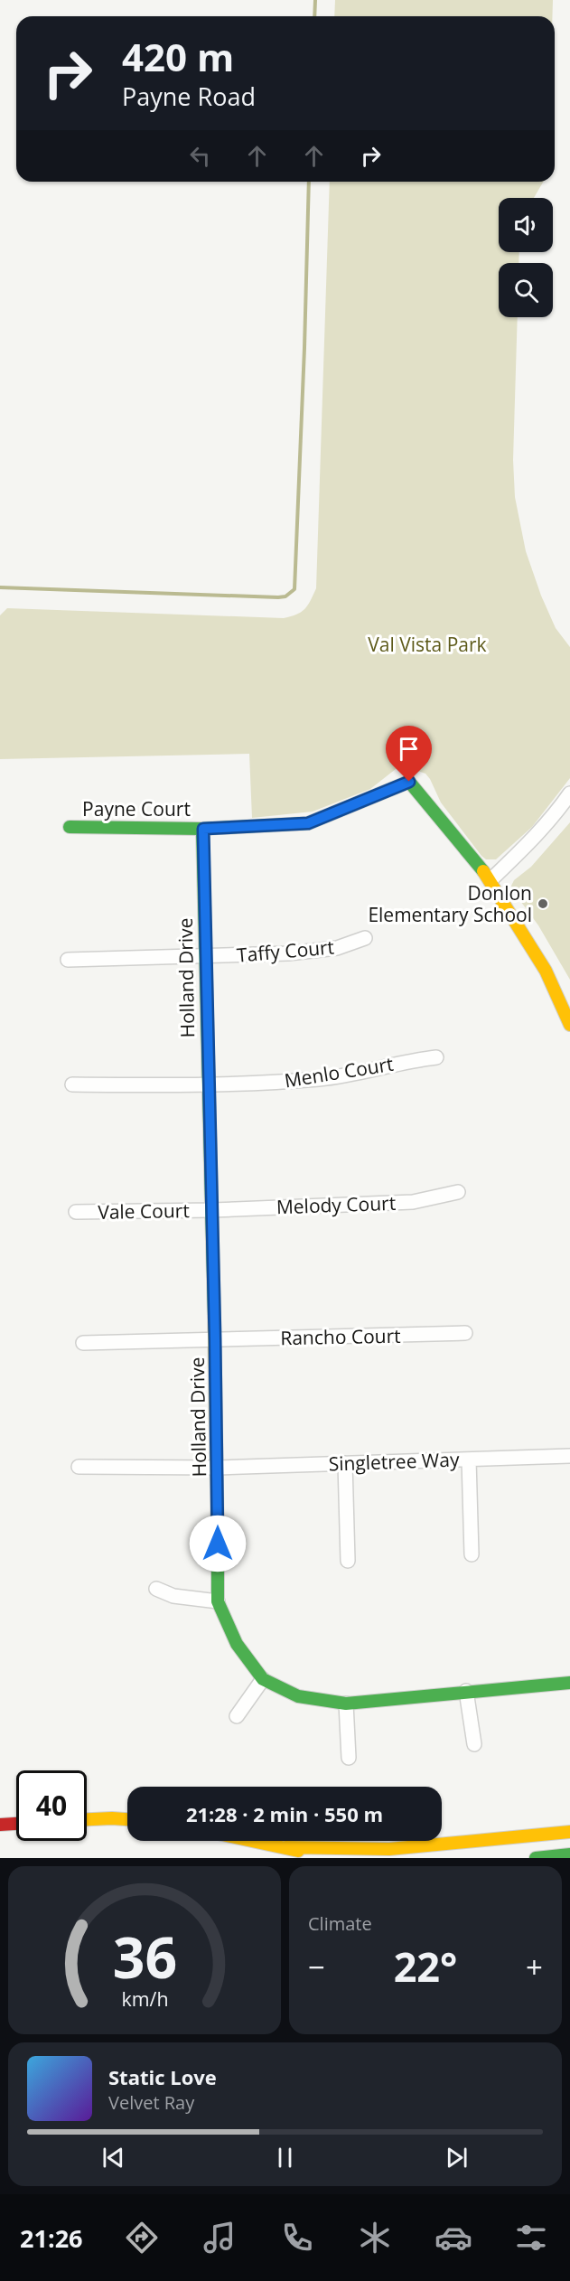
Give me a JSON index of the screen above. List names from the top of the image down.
{
  "streets": {
    "street": [
      "Payne Court",
      "Taffy Court",
      "Holland Drive",
      "Menlo Court",
      "Melody Court",
      "Vale Court",
      "Rancho Court",
      "Singletree Way"
    ]
  },
  "crossings": [
    ["Payne Court", "Holland Drive"],
    ["Taffy Court", "Holland Drive"],
    ["Holland Drive", "Menlo Court"],
    ["Holland Drive", "Melody Court"],
    ["Holland Drive", "Vale Court"],
    ["Holland Drive", "Rancho Court"],
    ["Holland Drive", "Singletree Way"],
    ["Melody Court", "Vale Court"]
  ],
  "parks": ["Val Vista Park"],
  "places": ["Donlon Elementary School"],
  "page": {
    "turn": ["420 m", "Payne Road"],
    "limit": "40",
    "trip": "21:28 · 2 min · 550 m",
    "tile": "Climate",
    "heat": ["−", "22°", "+"],
    "song": ["Static Love", "Velvet Ray"],
    "tabs": "21:26",
    "gauge": ["36", "km/h"]
  }
}
